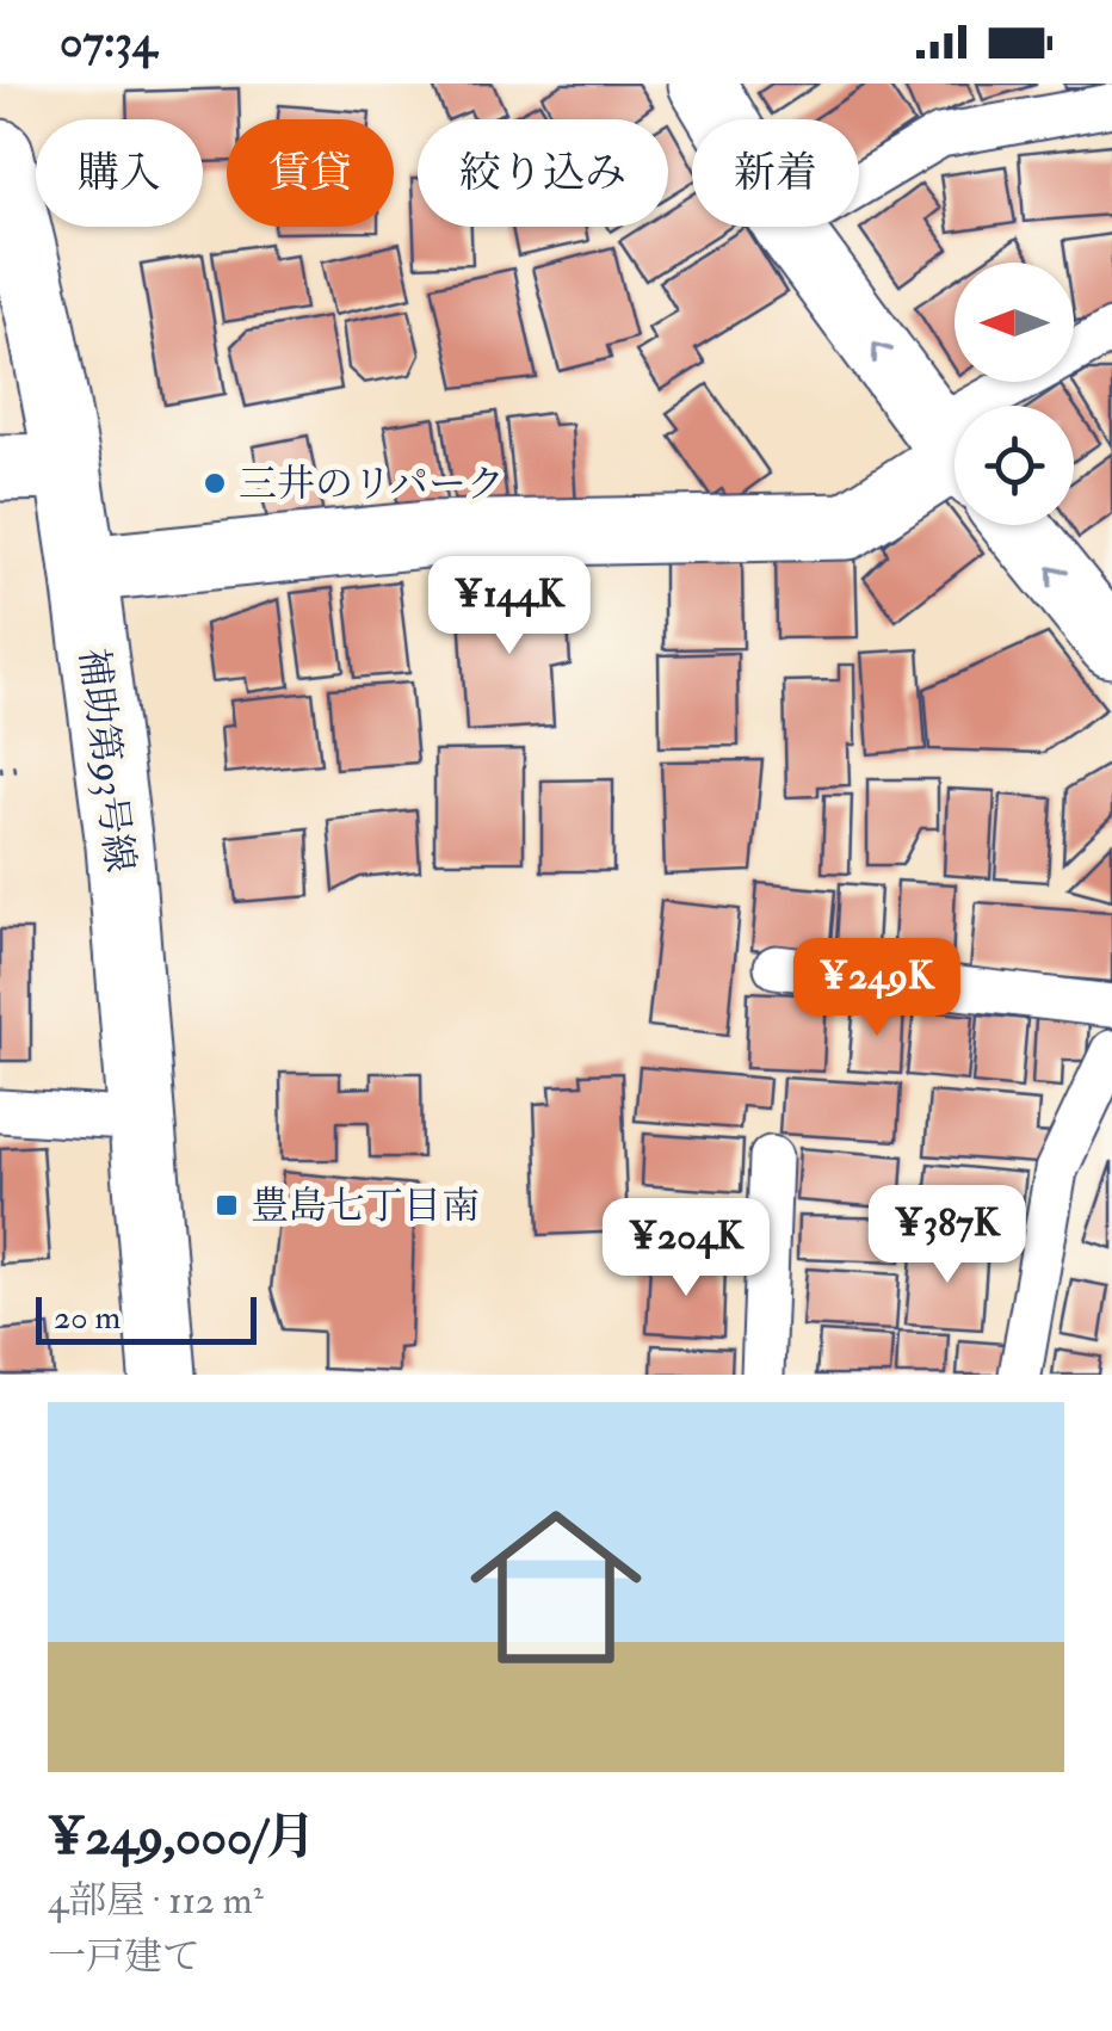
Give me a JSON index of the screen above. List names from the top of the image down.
{
  "streets": {
    "street": ["補助第93号線"]
  },
  "places": {
    "other": ["三井のリパーク"],
    "transit": ["豊島七丁目南"]
  },
  "scale_bar": "20 m",
  "north": "left",
  "page": {
    "status": "07:34",
    "chip": [
      "購入",
      "賃貸",
      "絞り込み",
      "新着"
    ],
    "price": [
      "¥144K",
      "¥249K",
      "¥387K",
      "¥204K"
    ],
    "scale": "20 m",
    "list": [
      {
        "name": "¥249,000/月",
        "note": "4部屋 · 112 m² · 一戸建て"
      }
    ]
  }
}
